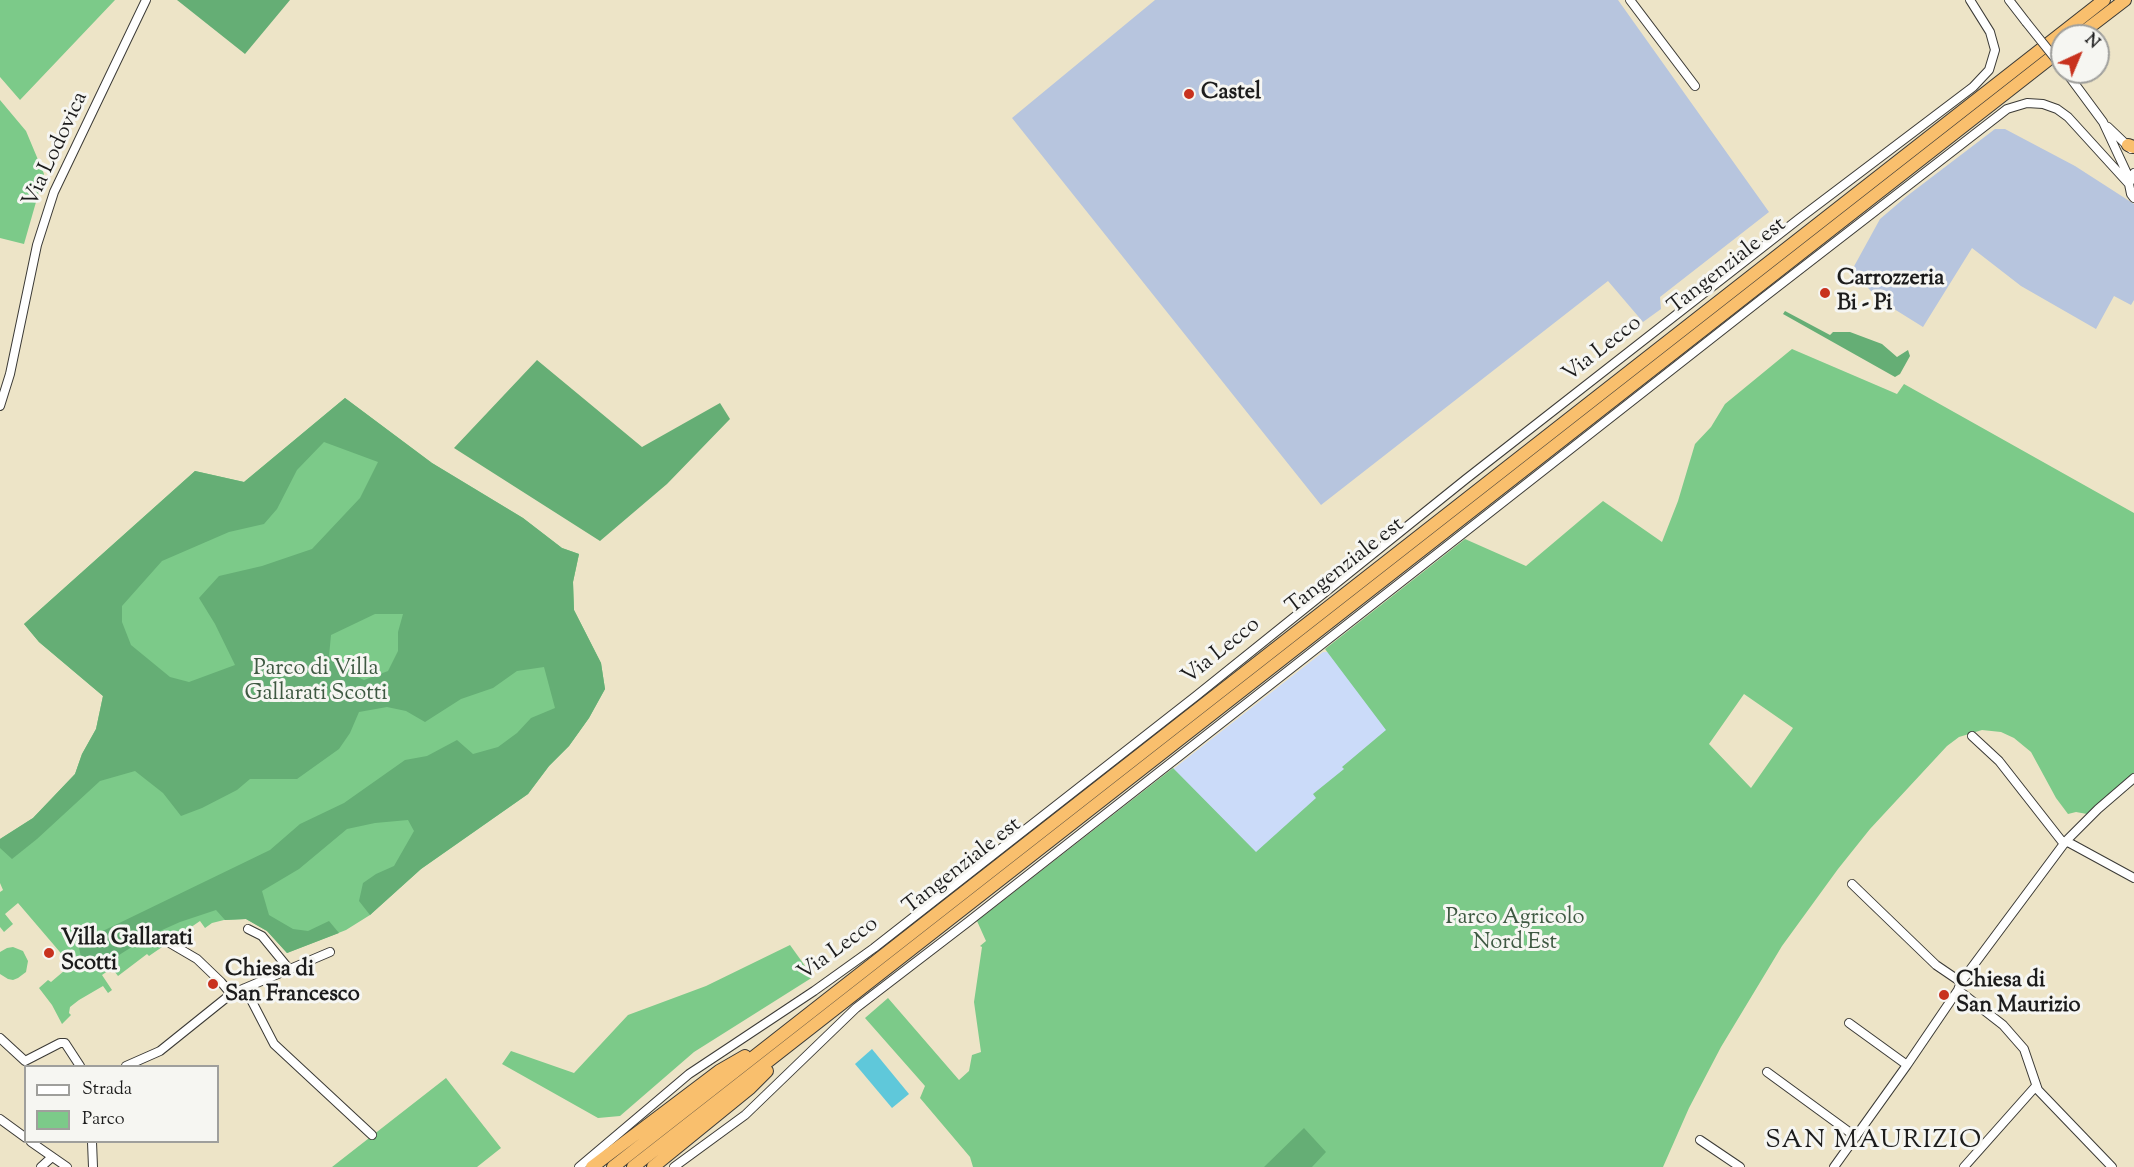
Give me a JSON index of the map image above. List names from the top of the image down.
{
  "streets": {
    "highway": ["Tangenziale est"],
    "street": ["Via Lodovica", "Via Lecco"]
  },
  "districts": ["SAN MAURIZIO"],
  "parks": ["Parco di Villa Gallarati Scotti", "Parco Agricolo Nord Est"],
  "places": [
    "Castel",
    "Carrozzeria Bi - Pi",
    "Villa Gallarati Scotti",
    "Chiesa di San Francesco",
    "Chiesa di San Maurizio"
  ],
  "legend": ["Strada", "Parco"],
  "north": "top right"
}
